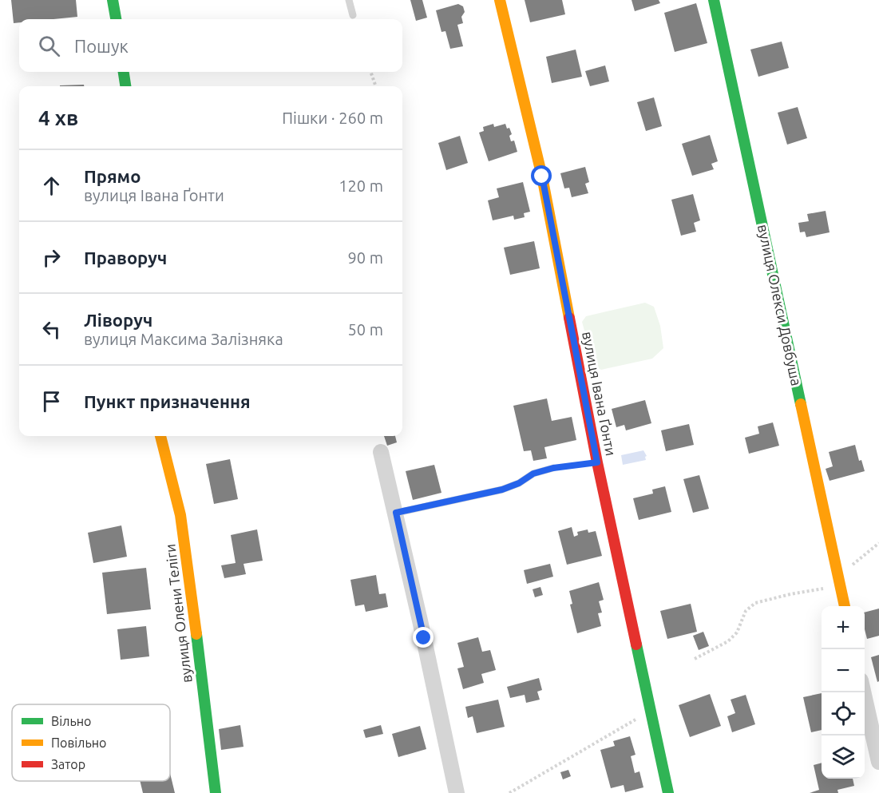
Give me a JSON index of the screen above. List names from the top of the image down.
{
  "streets": {
    "street": ["вулиця Олекси Довбуша", "вулиця Івана Ґонти", "вулиця Олени Теліги"]
  },
  "legend": ["Вільно", "Повільно", "Затор"],
  "page": {
    "search": "Пошук",
    "heading": ["4 хв", "Пішки · 260 m"],
    "list": [
      ["Прямо", "вулиця Івана Ґонти", "120 m"],
      ["Праворуч", "90 m"],
      ["Ліворуч", "вулиця Максима Залізняка", "50 m"],
      "Пункт призначення"
    ],
    "map_buttons": ["+", "−"]
  }
}
